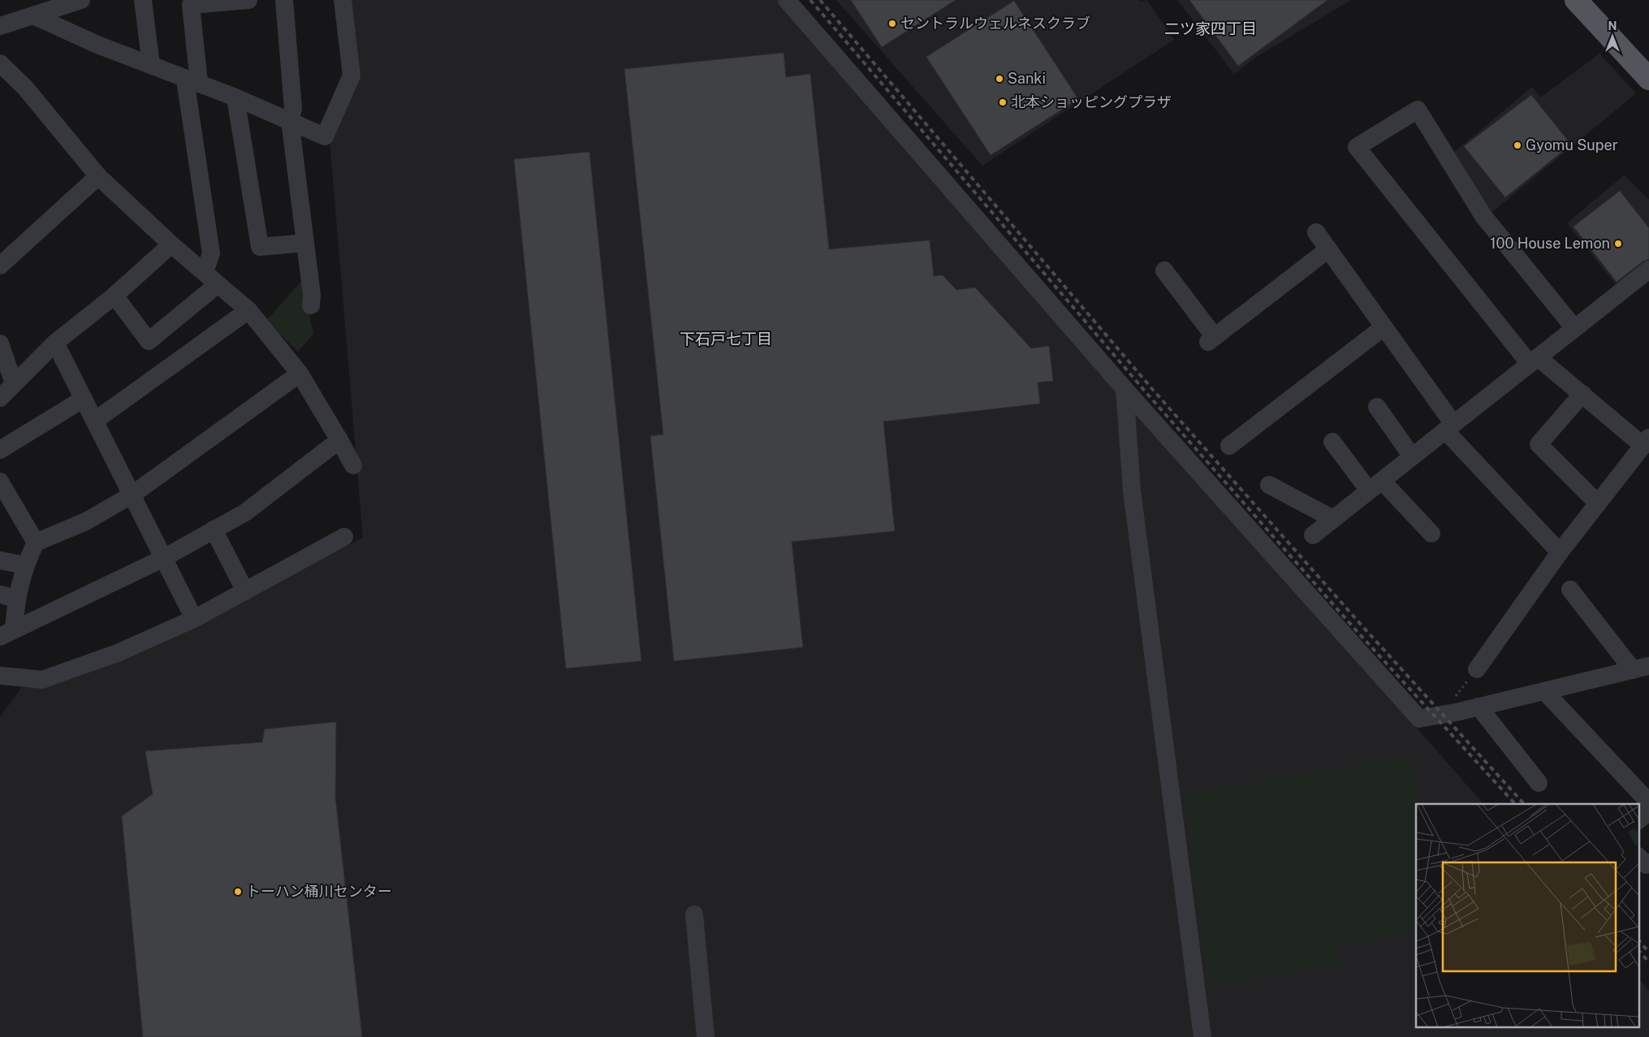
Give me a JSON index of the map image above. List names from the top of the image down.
{
  "districts": ["二ツ家四丁目", "下石戸七丁目"],
  "places": [
    "セントラルウェルネスクラブ",
    "Sanki",
    "北本ショッピングプラザ",
    "Gyomu Super",
    "100 House Lemon",
    "トーハン桶川センター"
  ],
  "north": "top"
}
